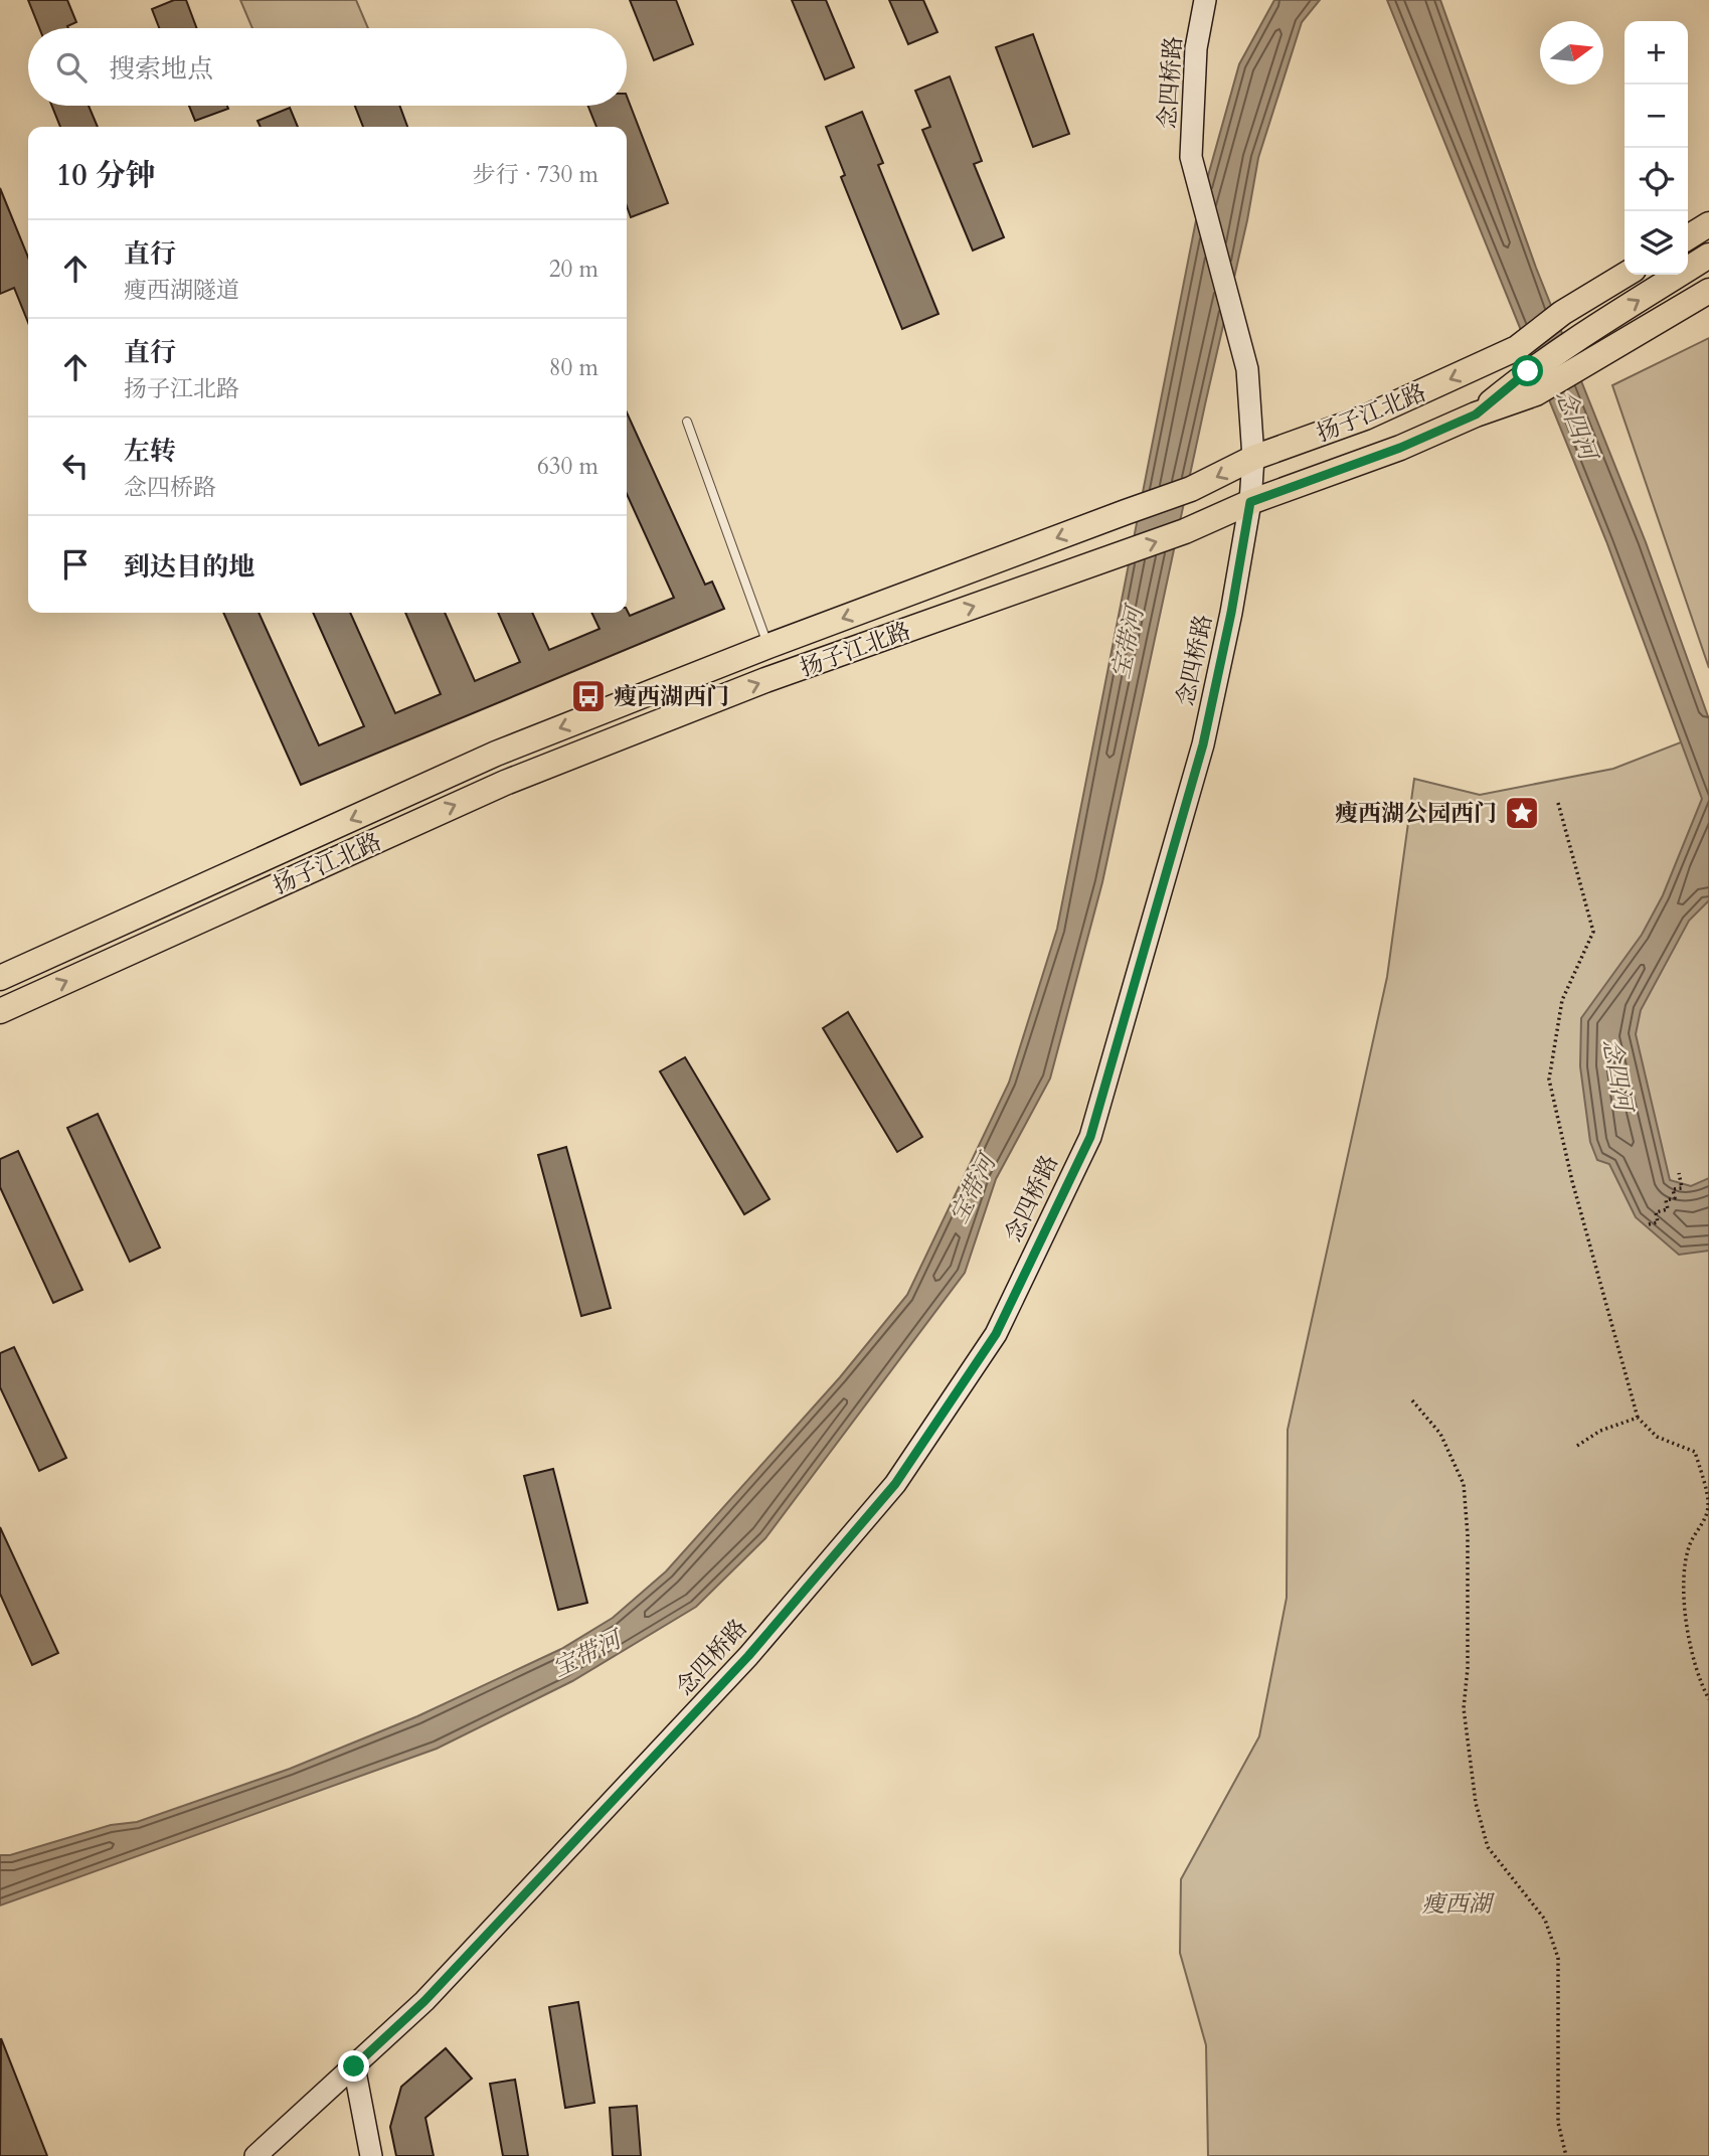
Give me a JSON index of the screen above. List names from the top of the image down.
{
  "streets": {
    "main road": ["扬子江北路"],
    "street": ["念四桥路"]
  },
  "crossings": [
    ["念四桥路", "扬子江北路"]
  ],
  "water": ["念四河", "宝带河"],
  "parks": ["瘦西湖"],
  "places": {
    "bus stop": ["瘦西湖西门"],
    "place": ["瘦西湖公园西门"]
  },
  "north": "right",
  "page": {
    "map_buttons": ["+", "−"],
    "search": "搜索地点",
    "heading": ["10 分钟", "步行 · 730 m"],
    "list": [
      ["直行", "瘦西湖隧道", "20 m"],
      ["直行", "扬子江北路", "80 m"],
      ["左转", "念四桥路", "630 m"],
      "到达目的地"
    ]
  }
}
